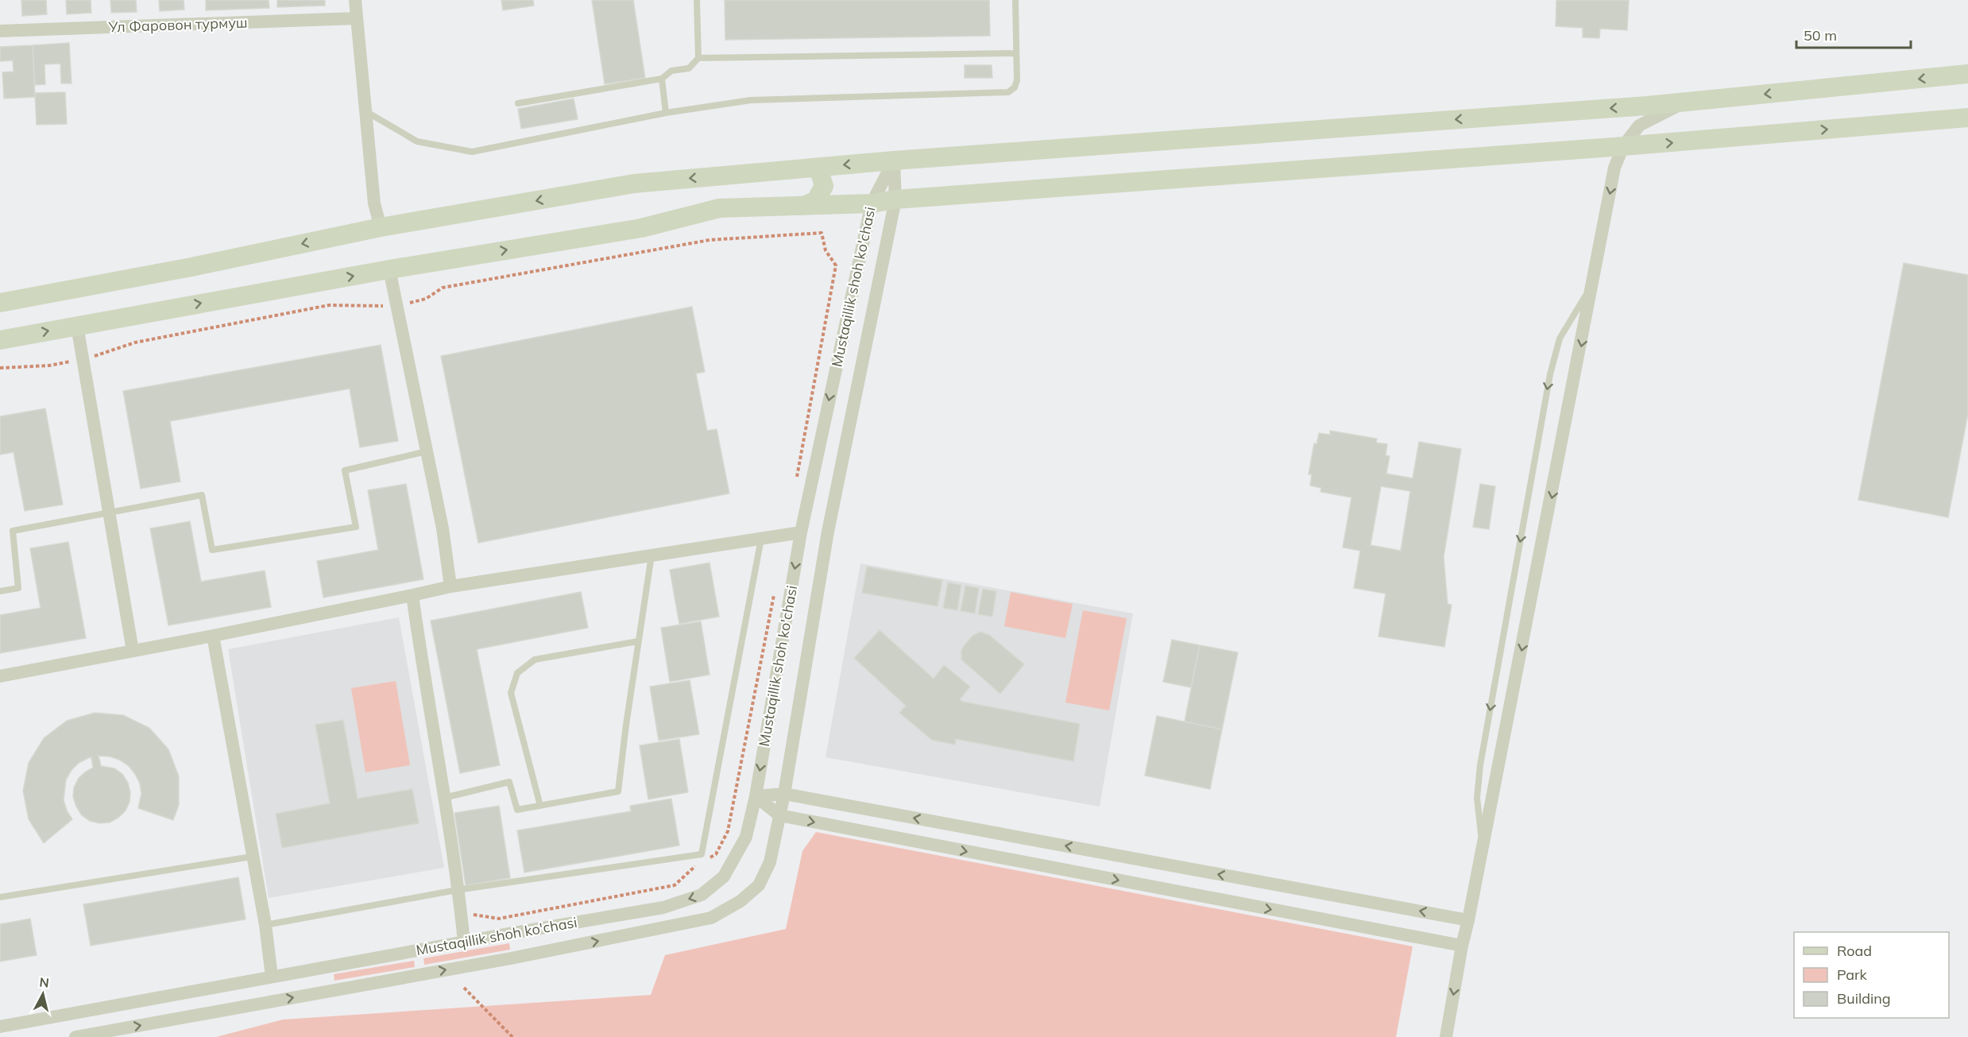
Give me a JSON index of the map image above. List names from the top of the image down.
{
  "streets": {
    "street": ["Ул Фаровон турмуш", "Mustaqillik shoh ko'chasi"]
  },
  "legend": ["Road", "Park", "Building"],
  "scale_bar": "50 m",
  "north": "top"
}
